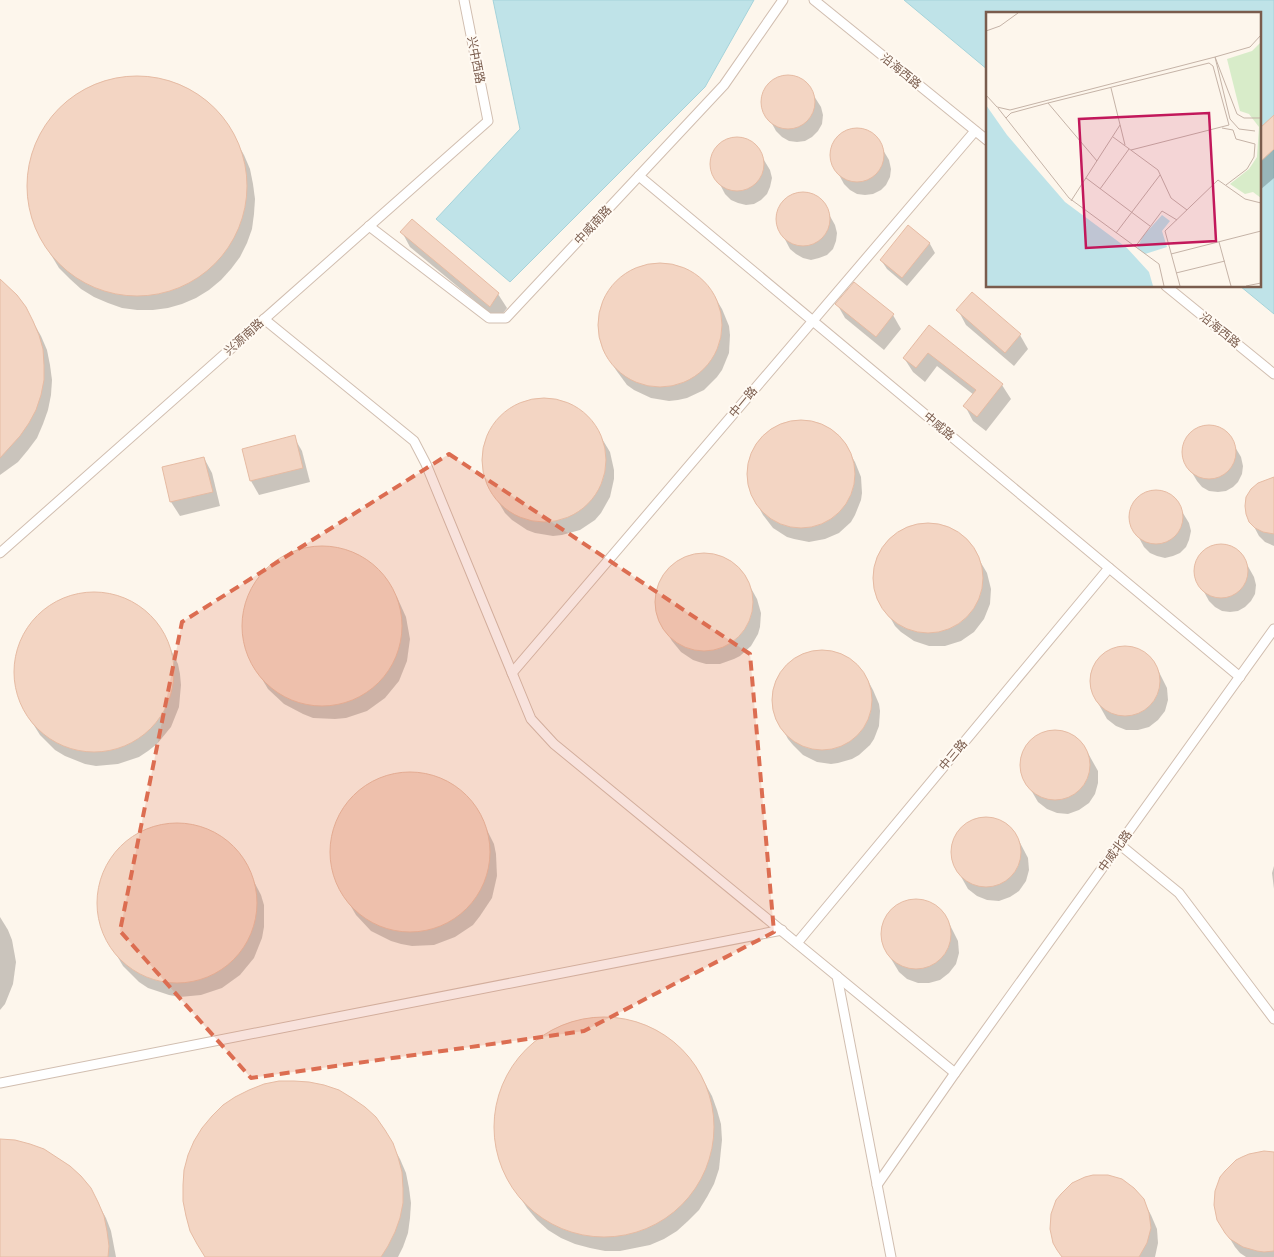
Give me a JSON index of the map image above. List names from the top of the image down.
{
  "streets": {
    "lane": [
      "兴中西路",
      "沿海西路",
      "中威南路",
      "兴源南路",
      "中一路",
      "中威路",
      "中三路",
      "中威北路"
    ]
  },
  "crossings": [
    ["兴中西路", "兴源南路"],
    ["沿海西路", "中一路"],
    ["中威南路", "兴源南路"],
    ["中威南路", "中威路"],
    ["中一路", "中威路"],
    ["中威路", "中三路"],
    ["中威路", "中威北路"]
  ]
}
